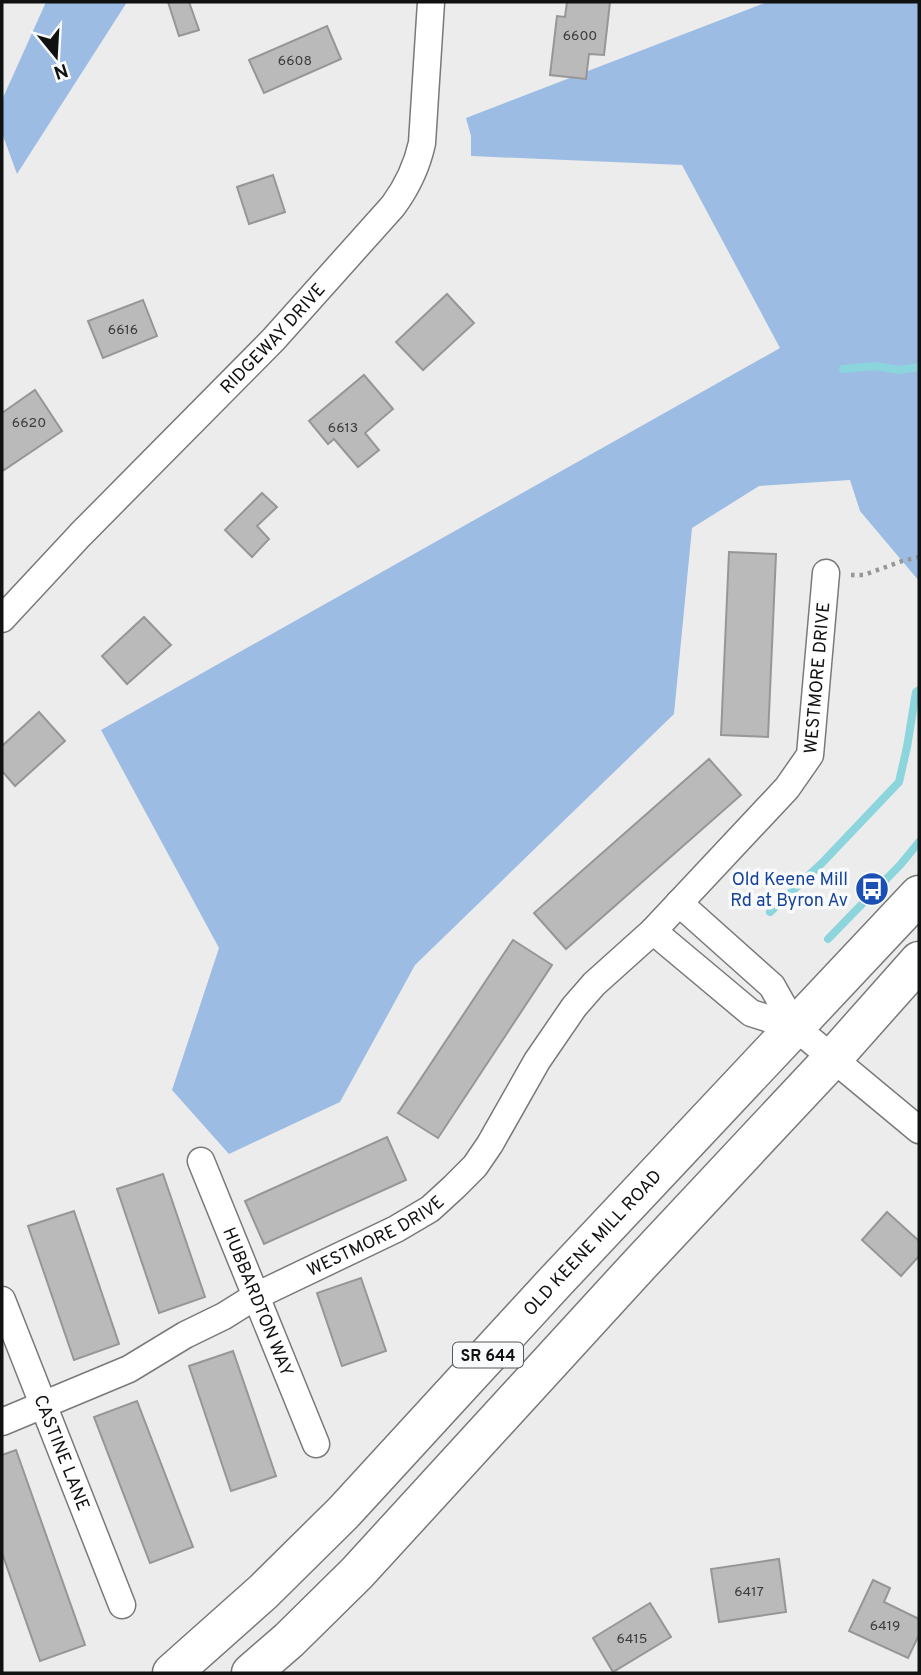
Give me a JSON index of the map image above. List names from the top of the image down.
{
  "streets": {
    "main road": ["OLD KEENE MILL ROAD", "SR 644"],
    "street": [
      "RIDGEWAY DRIVE",
      "WESTMORE DRIVE",
      "HUBBARDTON WAY",
      "CASTINE LANE"
    ]
  },
  "crossings": [
    ["WESTMORE DRIVE", "HUBBARDTON WAY"],
    ["WESTMORE DRIVE", "CASTINE LANE"]
  ],
  "places": {
    "bus stop": ["Old Keene Mill Rd at Byron Av"]
  },
  "house_numbers": [
    "6600",
    "6608",
    "6616",
    "6620",
    "6613",
    "6417",
    "6419",
    "6415"
  ],
  "north": "bottom"
}
